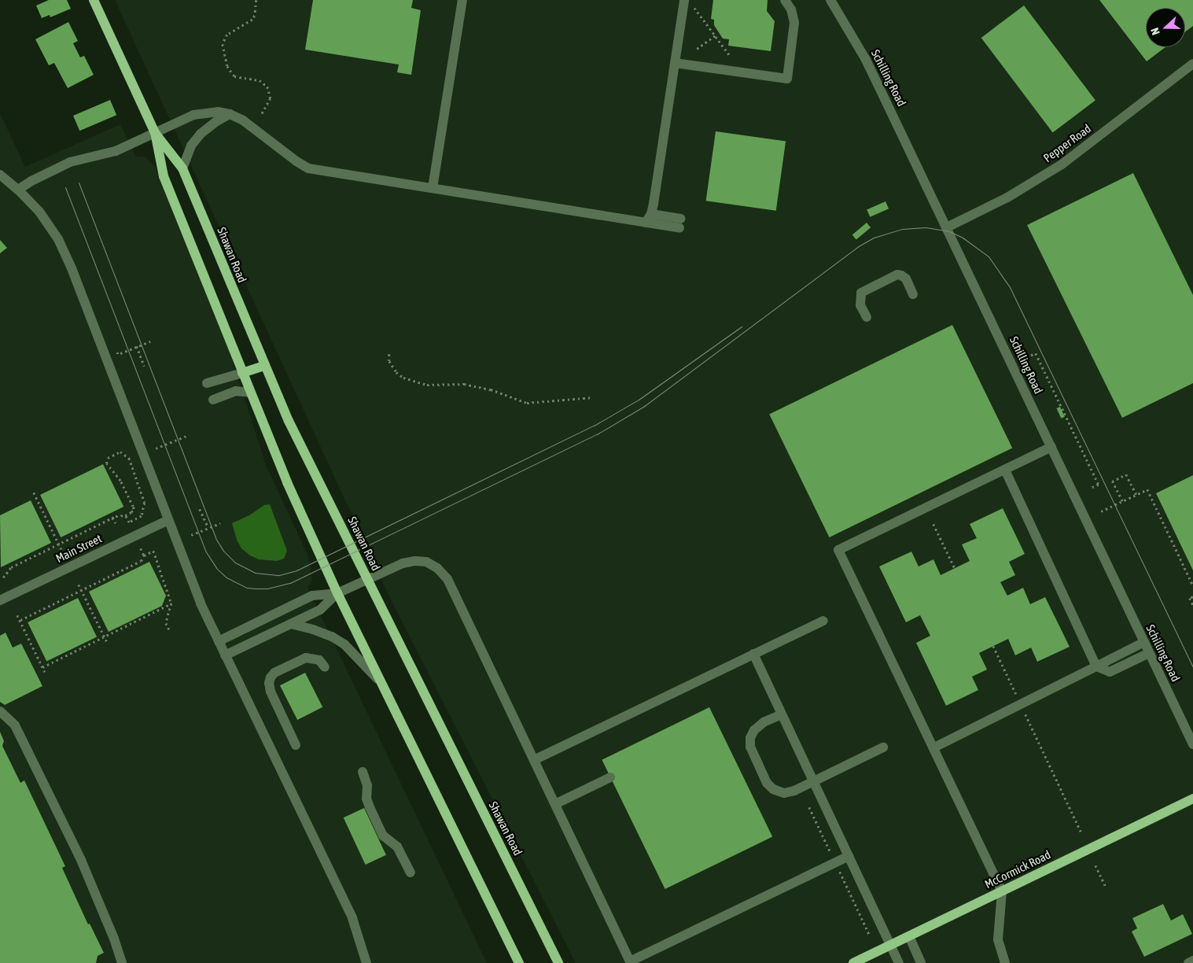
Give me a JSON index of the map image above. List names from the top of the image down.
{
  "streets": {
    "main road": ["Shawan Road", "McCormick Road"],
    "street": ["Schilling Road", "Pepper Road", "Main Street"]
  },
  "crossings": [
    ["Schilling Road", "Pepper Road"]
  ],
  "north": "left"
}
